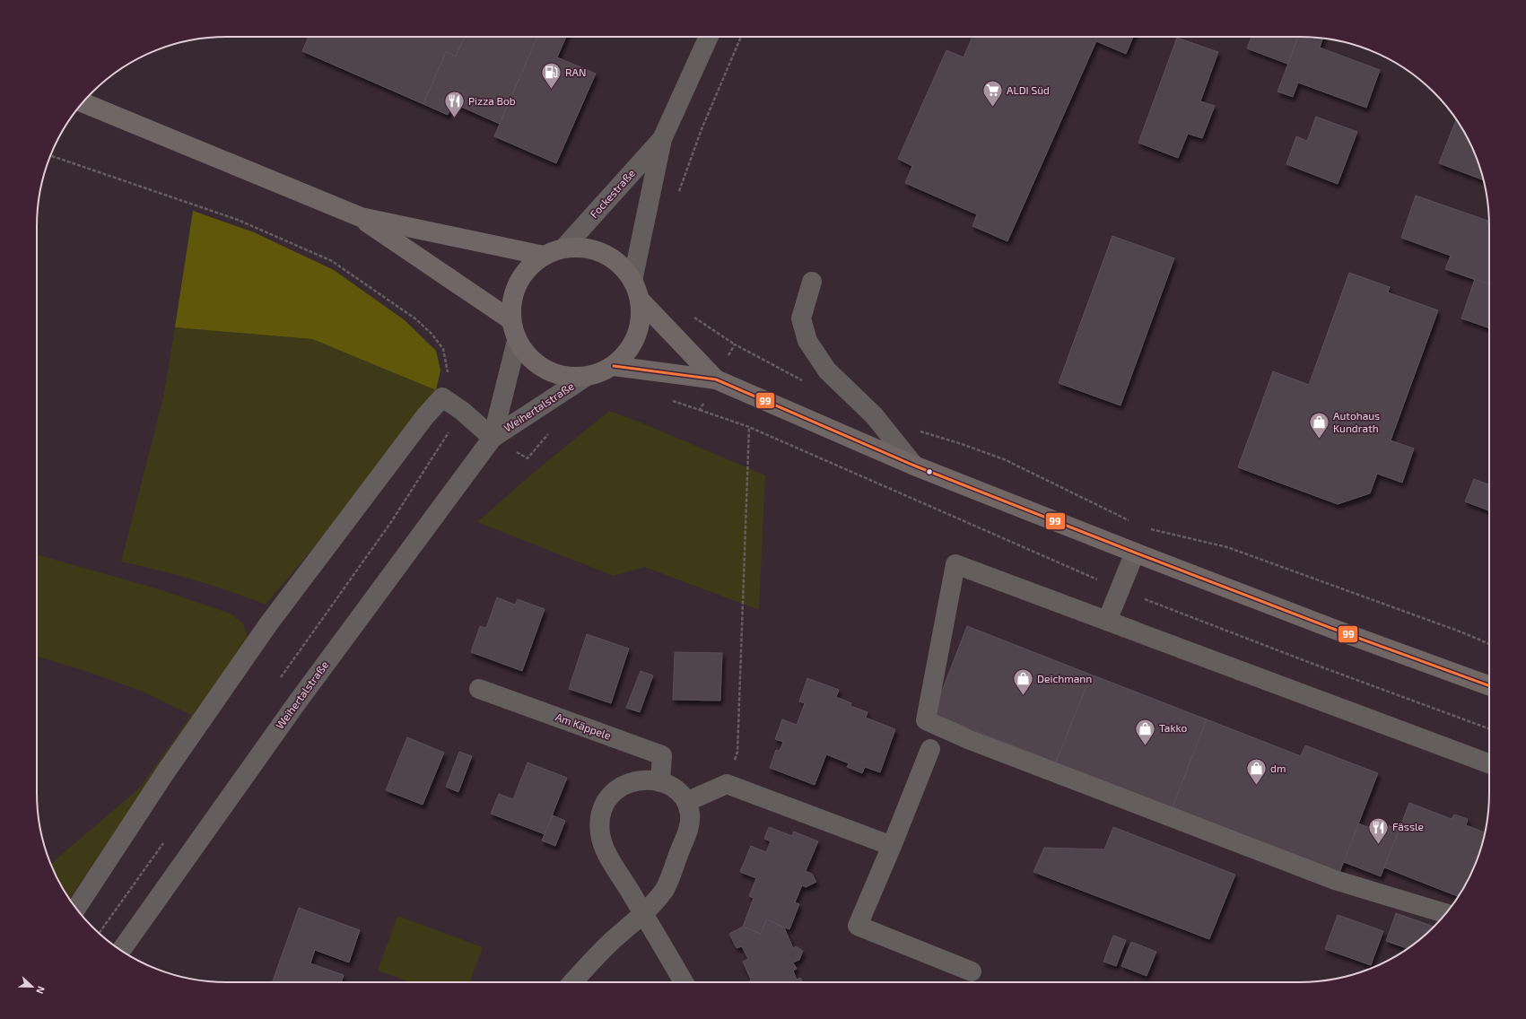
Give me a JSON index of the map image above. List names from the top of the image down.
{
  "streets": {
    "street": ["Fockestraße", "Weihertalstraße", "Am Käppele"]
  },
  "places": {
    "fuel station": ["RAN"],
    "supermarket": ["ALDI Süd"],
    "restaurant": ["Pizza Bob", "Fässle"],
    "shop": [
      "Autohaus Kundrath",
      "Deichmann",
      "Takko",
      "dm"
    ]
  },
  "lines": ["transit line 99"],
  "north": "right"
}
